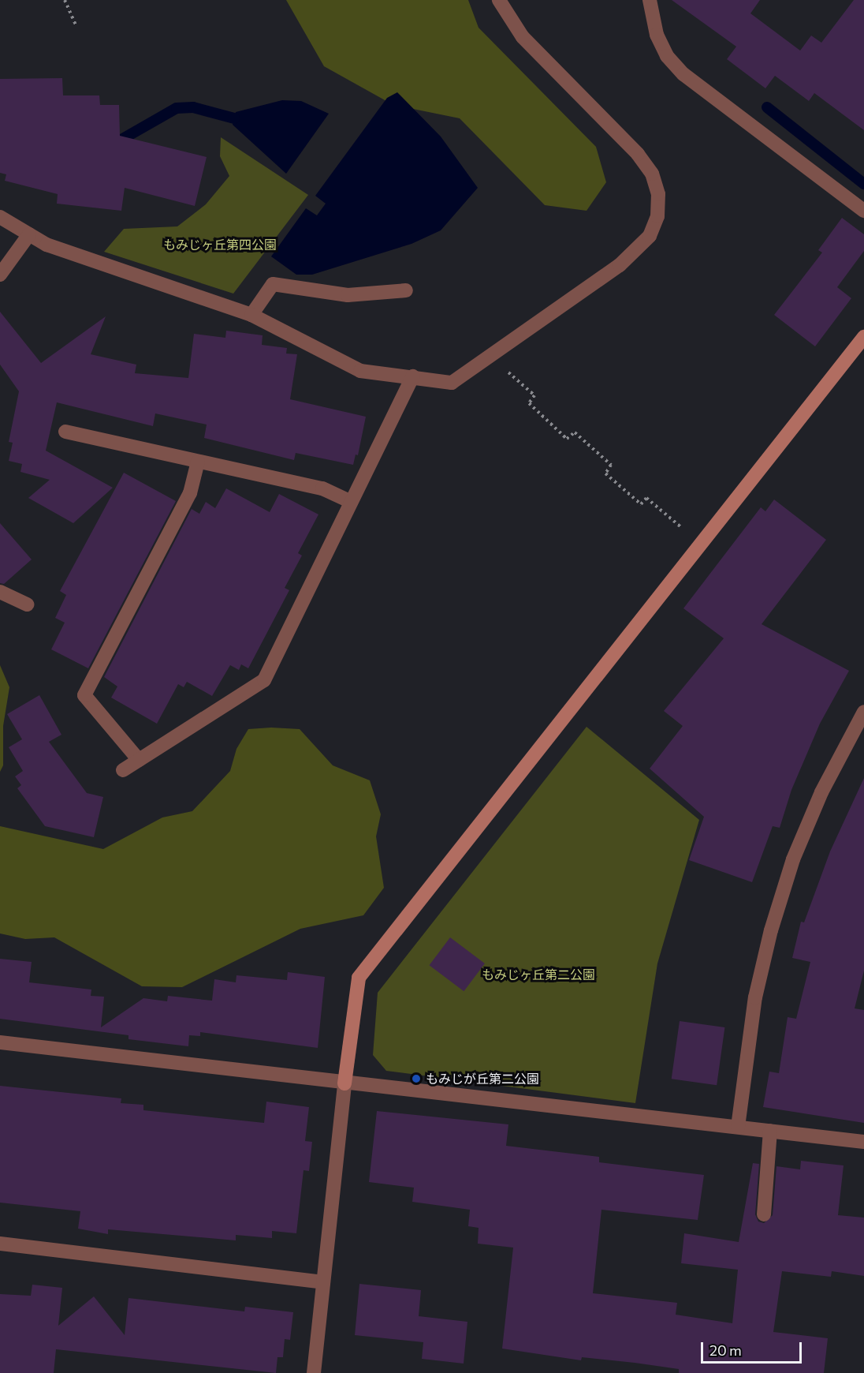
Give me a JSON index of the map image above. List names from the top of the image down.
{
  "parks": ["もみじヶ丘第四公園", "もみじヶ丘第二公園"],
  "places": ["もみじが丘第二公園"],
  "scale_bar": "20 m"
}
